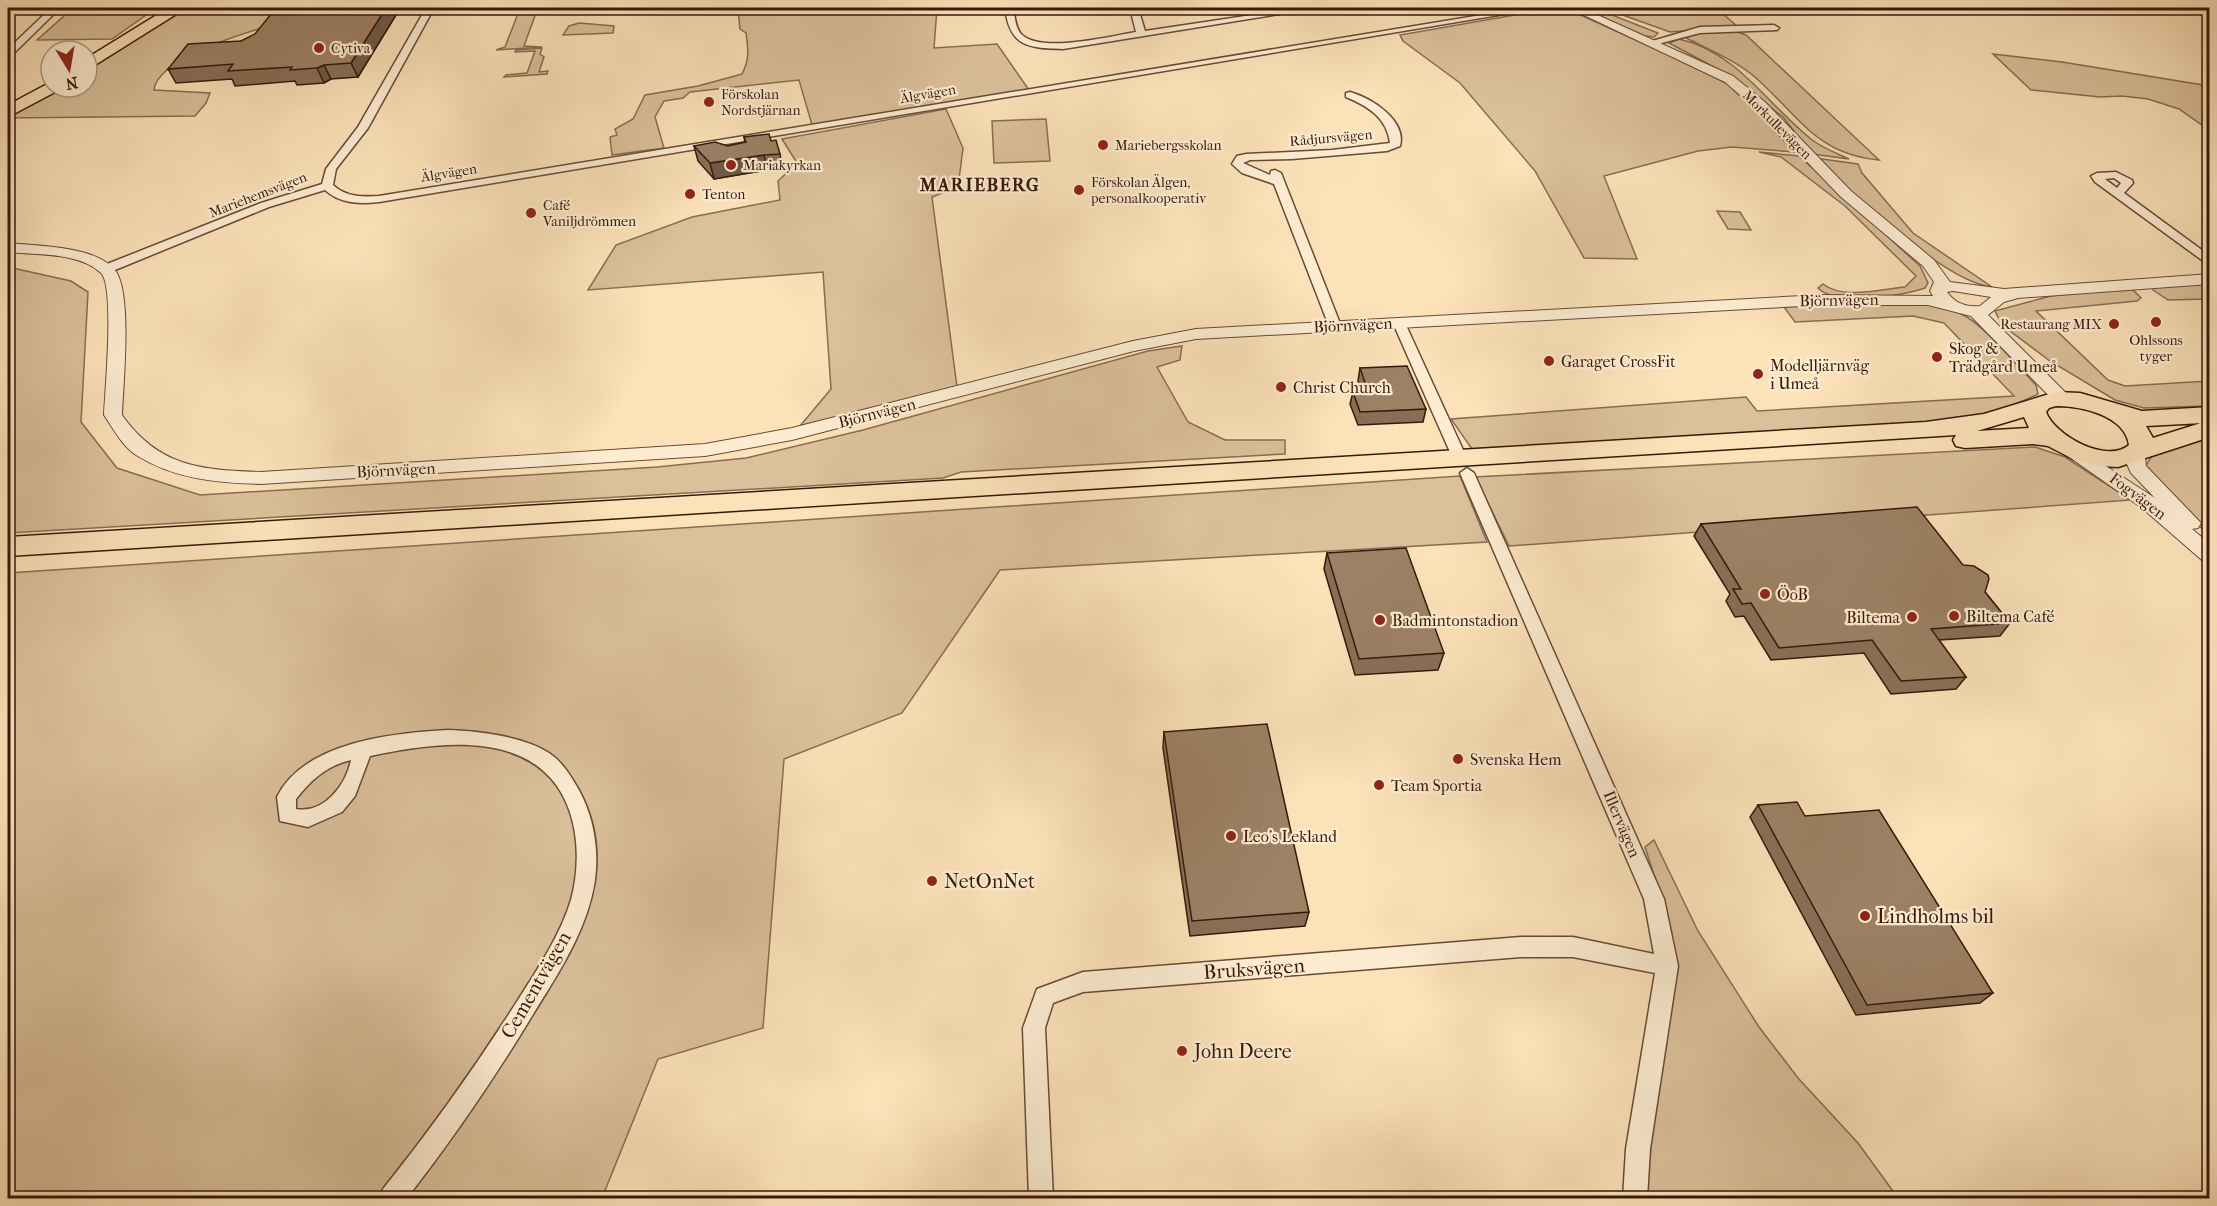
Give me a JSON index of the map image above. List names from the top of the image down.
{
  "streets": {
    "street": [
      "Älgvägen",
      "Morkullevägen",
      "Rådjursvägen",
      "Mariehemsvägen",
      "Björnvägen",
      "Fogvägen",
      "Illervägen",
      "Bruksvägen",
      "Cementvägen"
    ]
  },
  "crossings": [
    ["Älgvägen", "Mariehemsvägen"],
    ["Morkullevägen", "Björnvägen"],
    ["Rådjursvägen", "Björnvägen"],
    ["Mariehemsvägen", "Björnvägen"],
    ["Illervägen", "Bruksvägen"]
  ],
  "districts": ["MARIEBERG"],
  "places": [
    "Cytiva",
    "Förskolan Nordstjärnan",
    "Mariebergsskolan",
    "Mariakyrkan",
    "Förskolan Älgen, personalkooperativ",
    "Tenton",
    "Café Vaniljdrömmen",
    "Ohlssons tyger",
    "Restaurang MIX",
    "Skog & Trädgård Umeå",
    "Garaget CrossFit",
    "Modelljärnväg i Umeå",
    "Christ Church",
    "ÖoB",
    "Biltema Café",
    "Biltema",
    "Badmintonstadion",
    "Svenska Hem",
    "Team Sportia",
    "Leo's Lekland",
    "NetOnNet",
    "Lindholms bil",
    "John Deere"
  ],
  "north": "bottom"
}
